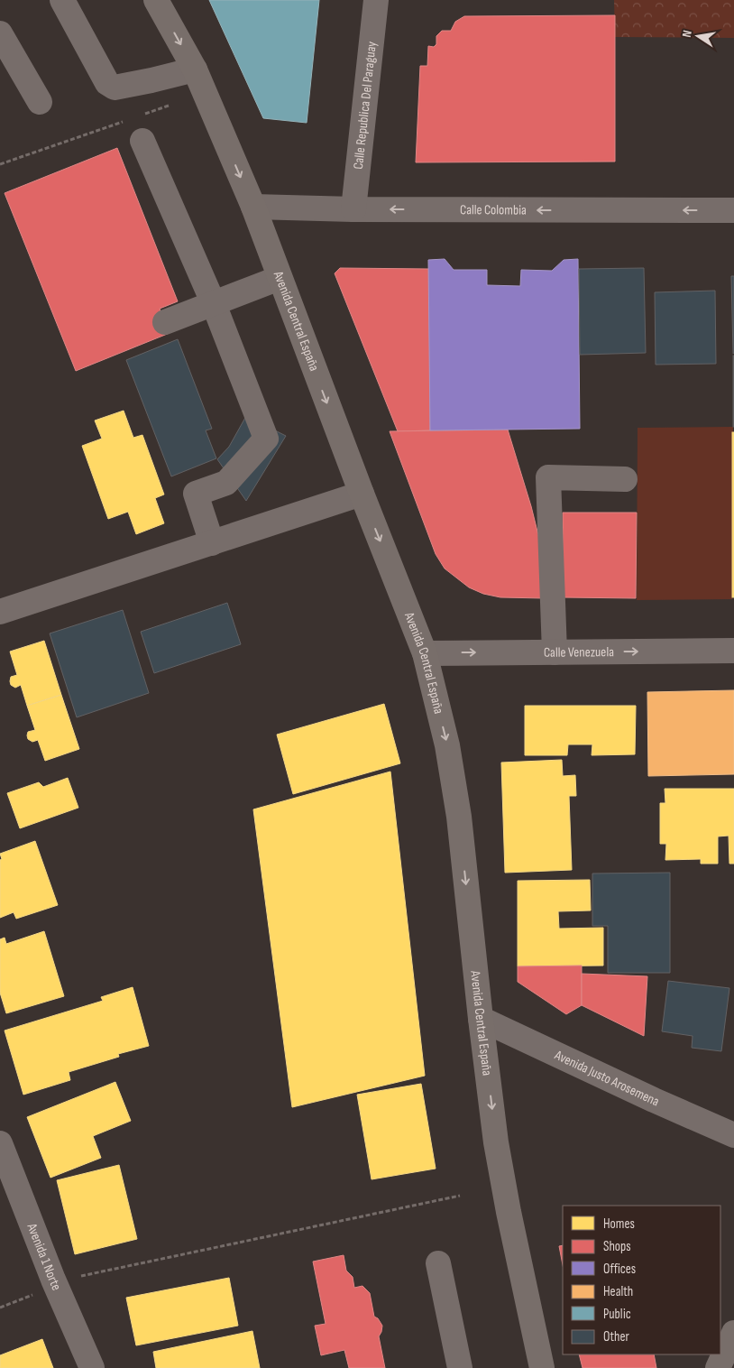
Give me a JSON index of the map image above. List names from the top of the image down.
{
  "streets": {
    "main road": ["Avenida Central España"],
    "street": [
      "Calle Republica Del Paraguay",
      "Calle Colombia",
      "Calle Venezuela",
      "Avenida Justo Arosemena",
      "Avenida 1 Norte"
    ]
  },
  "crossings": [
    ["Calle Republica Del Paraguay", "Calle Colombia"],
    ["Calle Colombia", "Avenida Central España"],
    ["Avenida Central España", "Calle Venezuela"],
    ["Avenida Central España", "Avenida Justo Arosemena"]
  ],
  "one_way": ["Calle Colombia", "Avenida Central España", "Calle Venezuela"],
  "legend": [
    "Homes",
    "Shops",
    "Offices",
    "Health",
    "Public",
    "Other"
  ],
  "north": "left"
}
